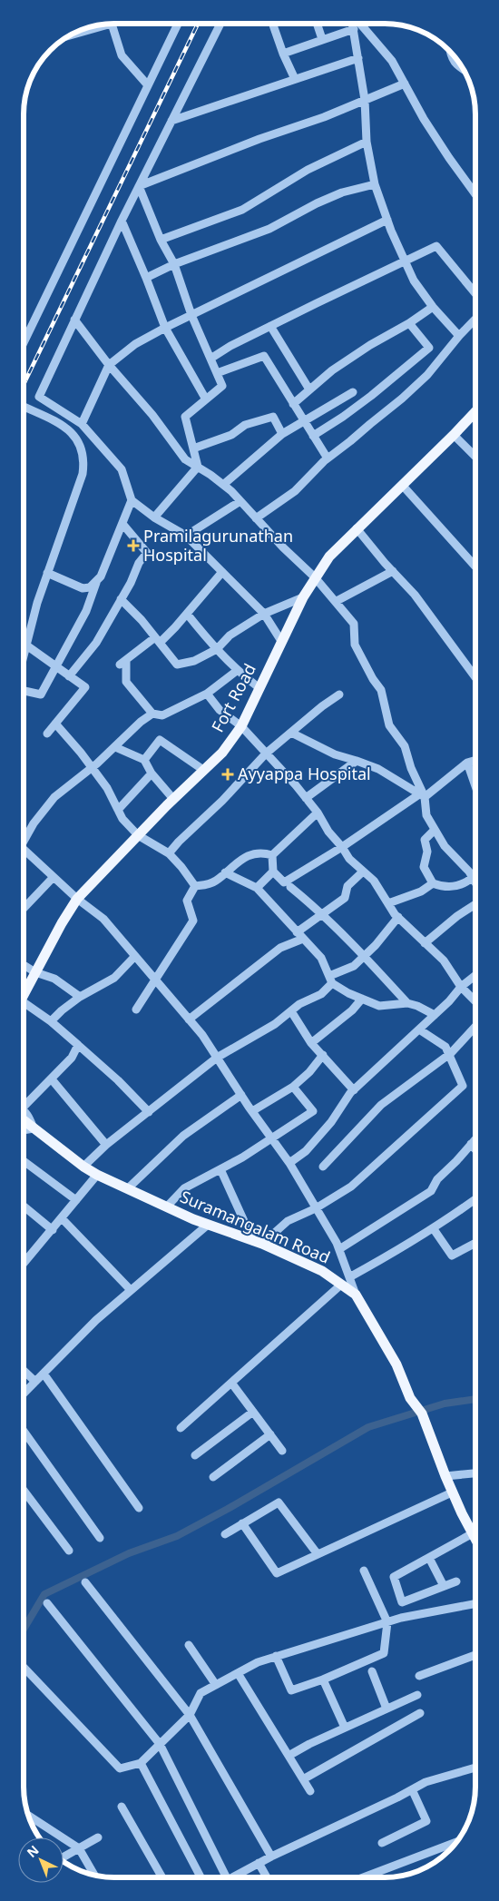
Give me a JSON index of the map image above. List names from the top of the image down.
{
  "streets": {
    "main road": ["Fort Road", "Suramangalam Road"]
  },
  "places": {
    "health": ["Pramilagurunathan Hospital", "Ayyappa Hospital"]
  },
  "north": "top left"
}
